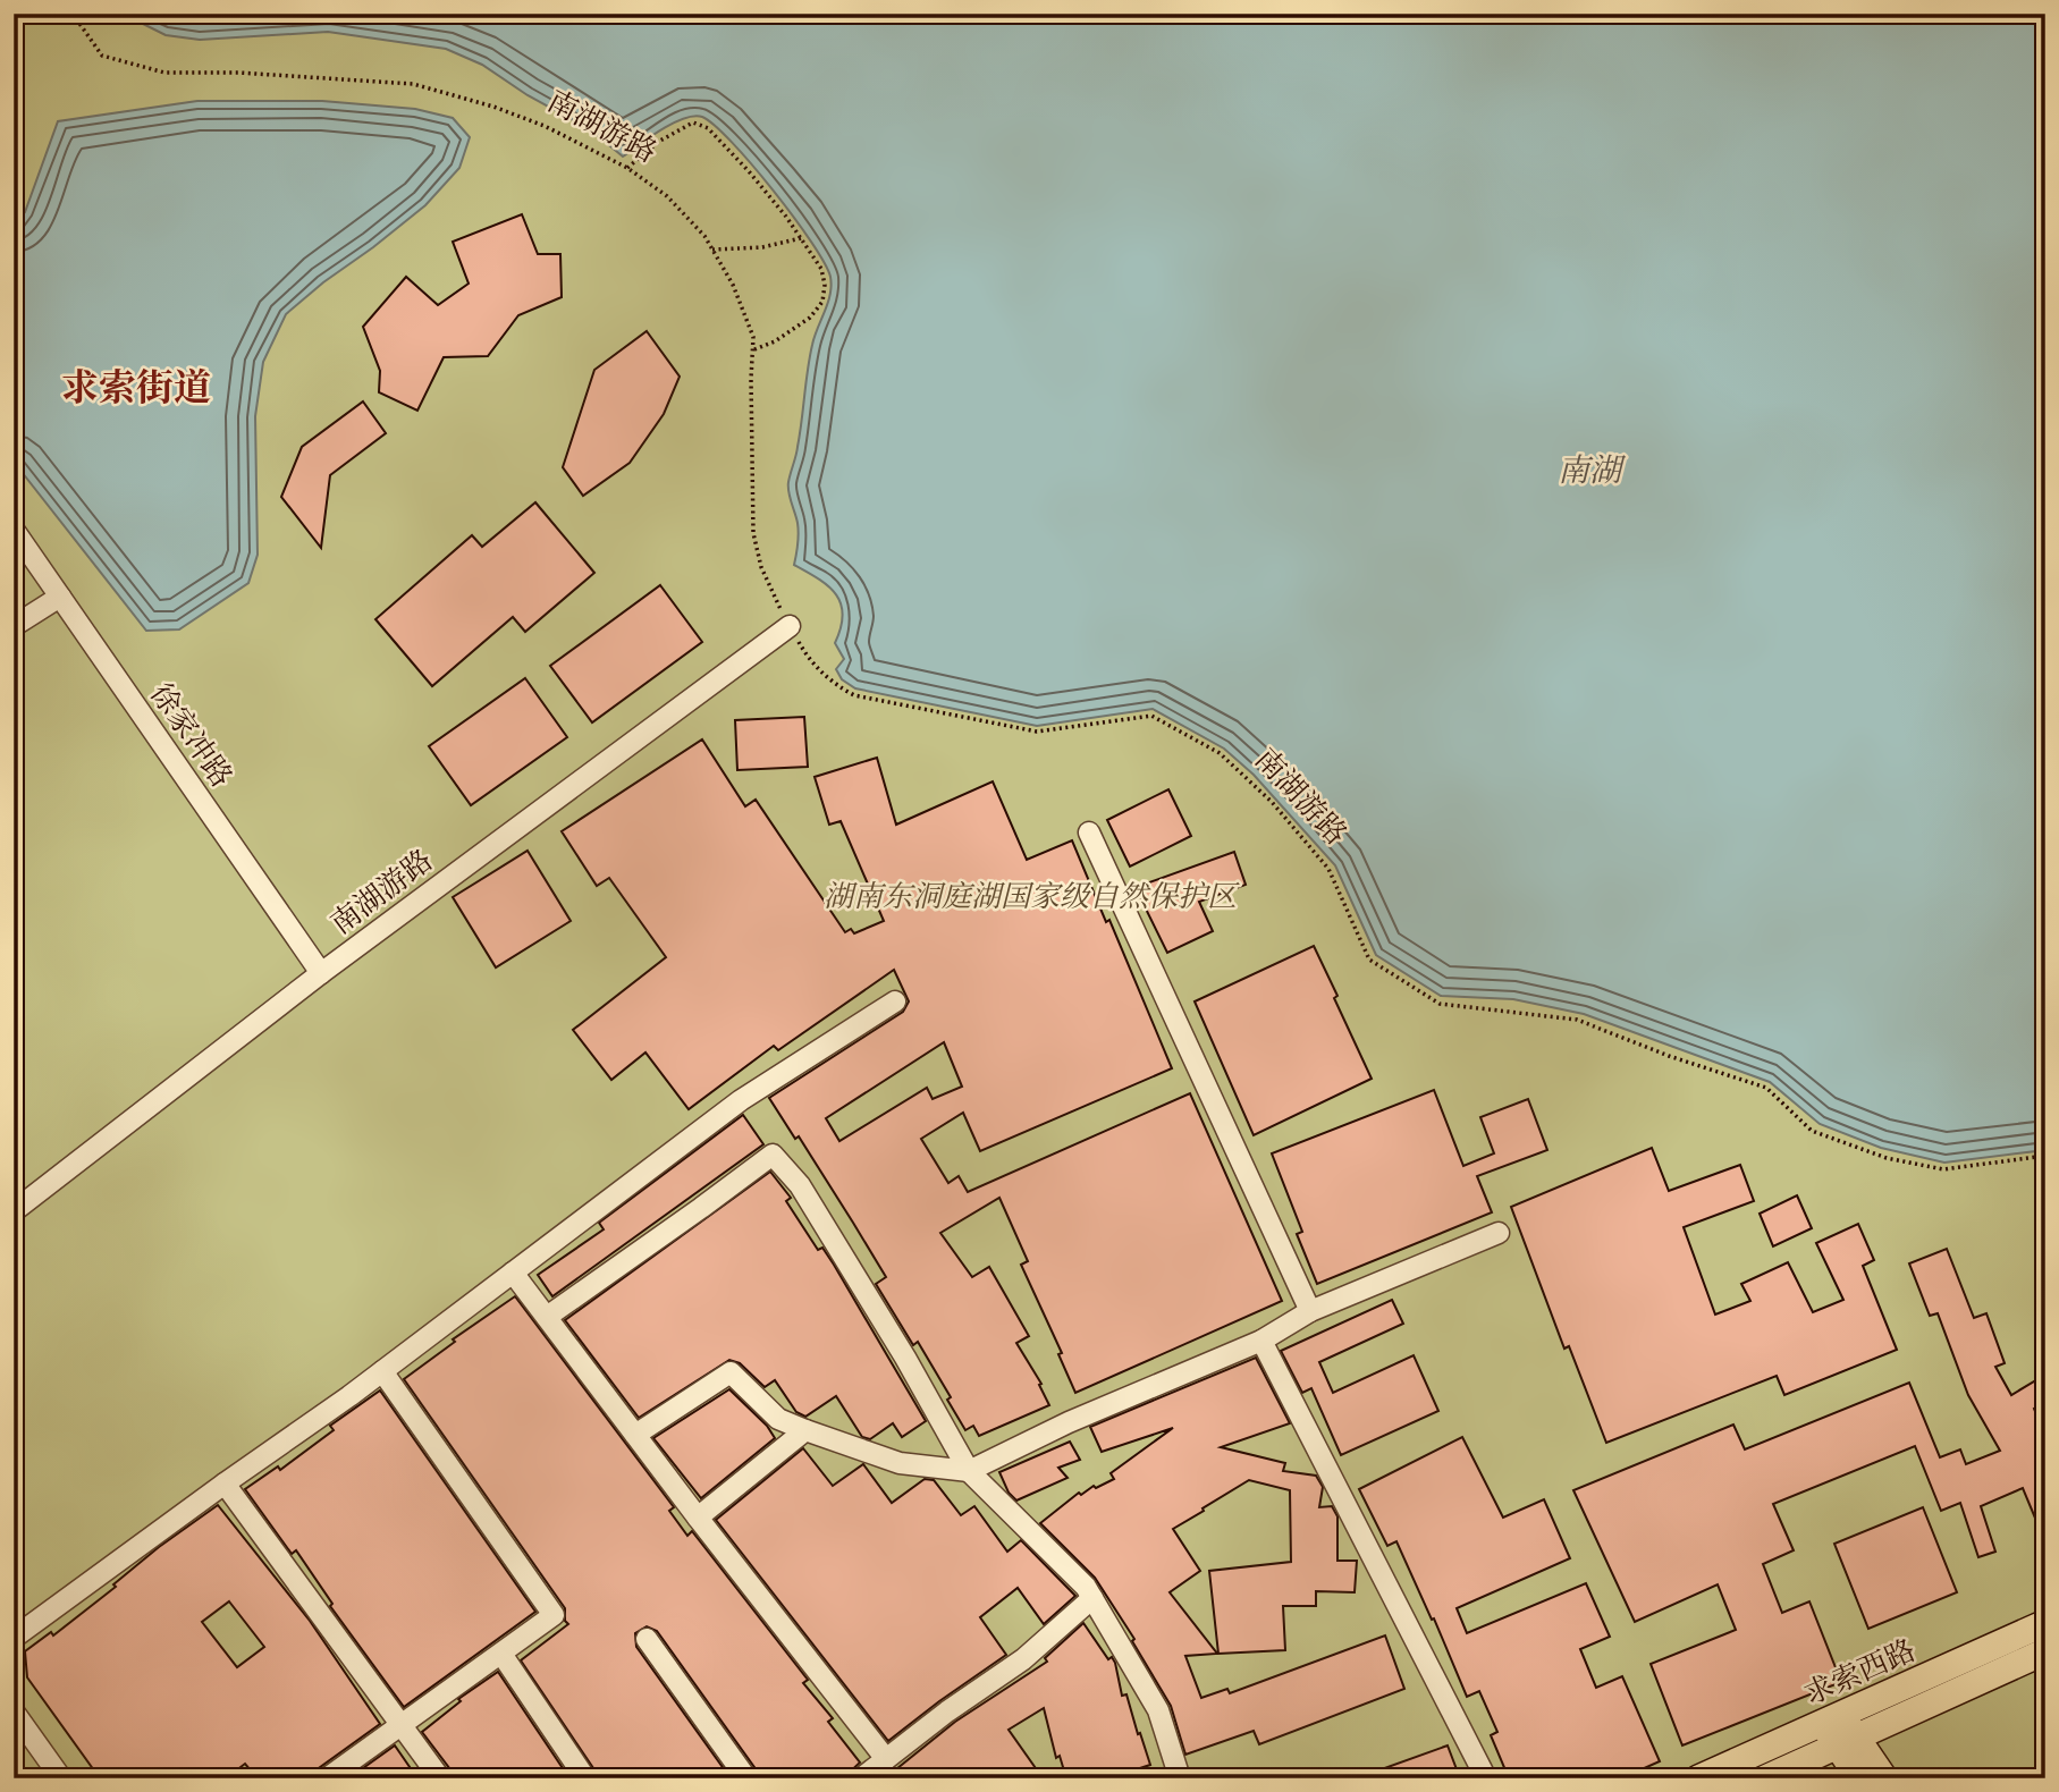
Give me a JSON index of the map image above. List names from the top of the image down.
{
  "streets": {
    "main road": ["求索西路"],
    "street": ["南湖游路", "徐家冲路"]
  },
  "crossings": [
    ["南湖游路", "徐家冲路"]
  ],
  "districts": ["求索街道"],
  "water": ["南湖"],
  "parks": ["湖南东洞庭湖国家级自然保护区"]
}
